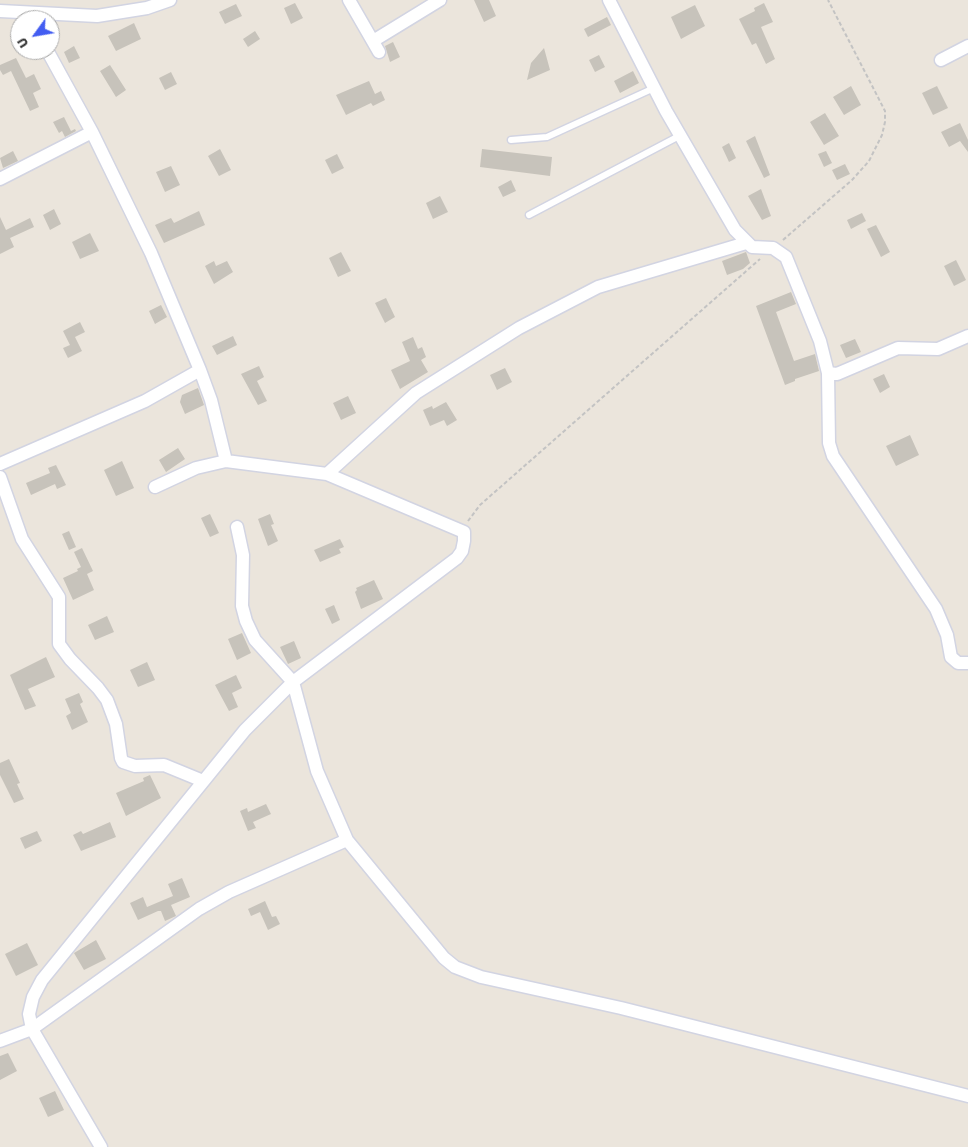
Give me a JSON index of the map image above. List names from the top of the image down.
{
  "north": "bottom left"
}
